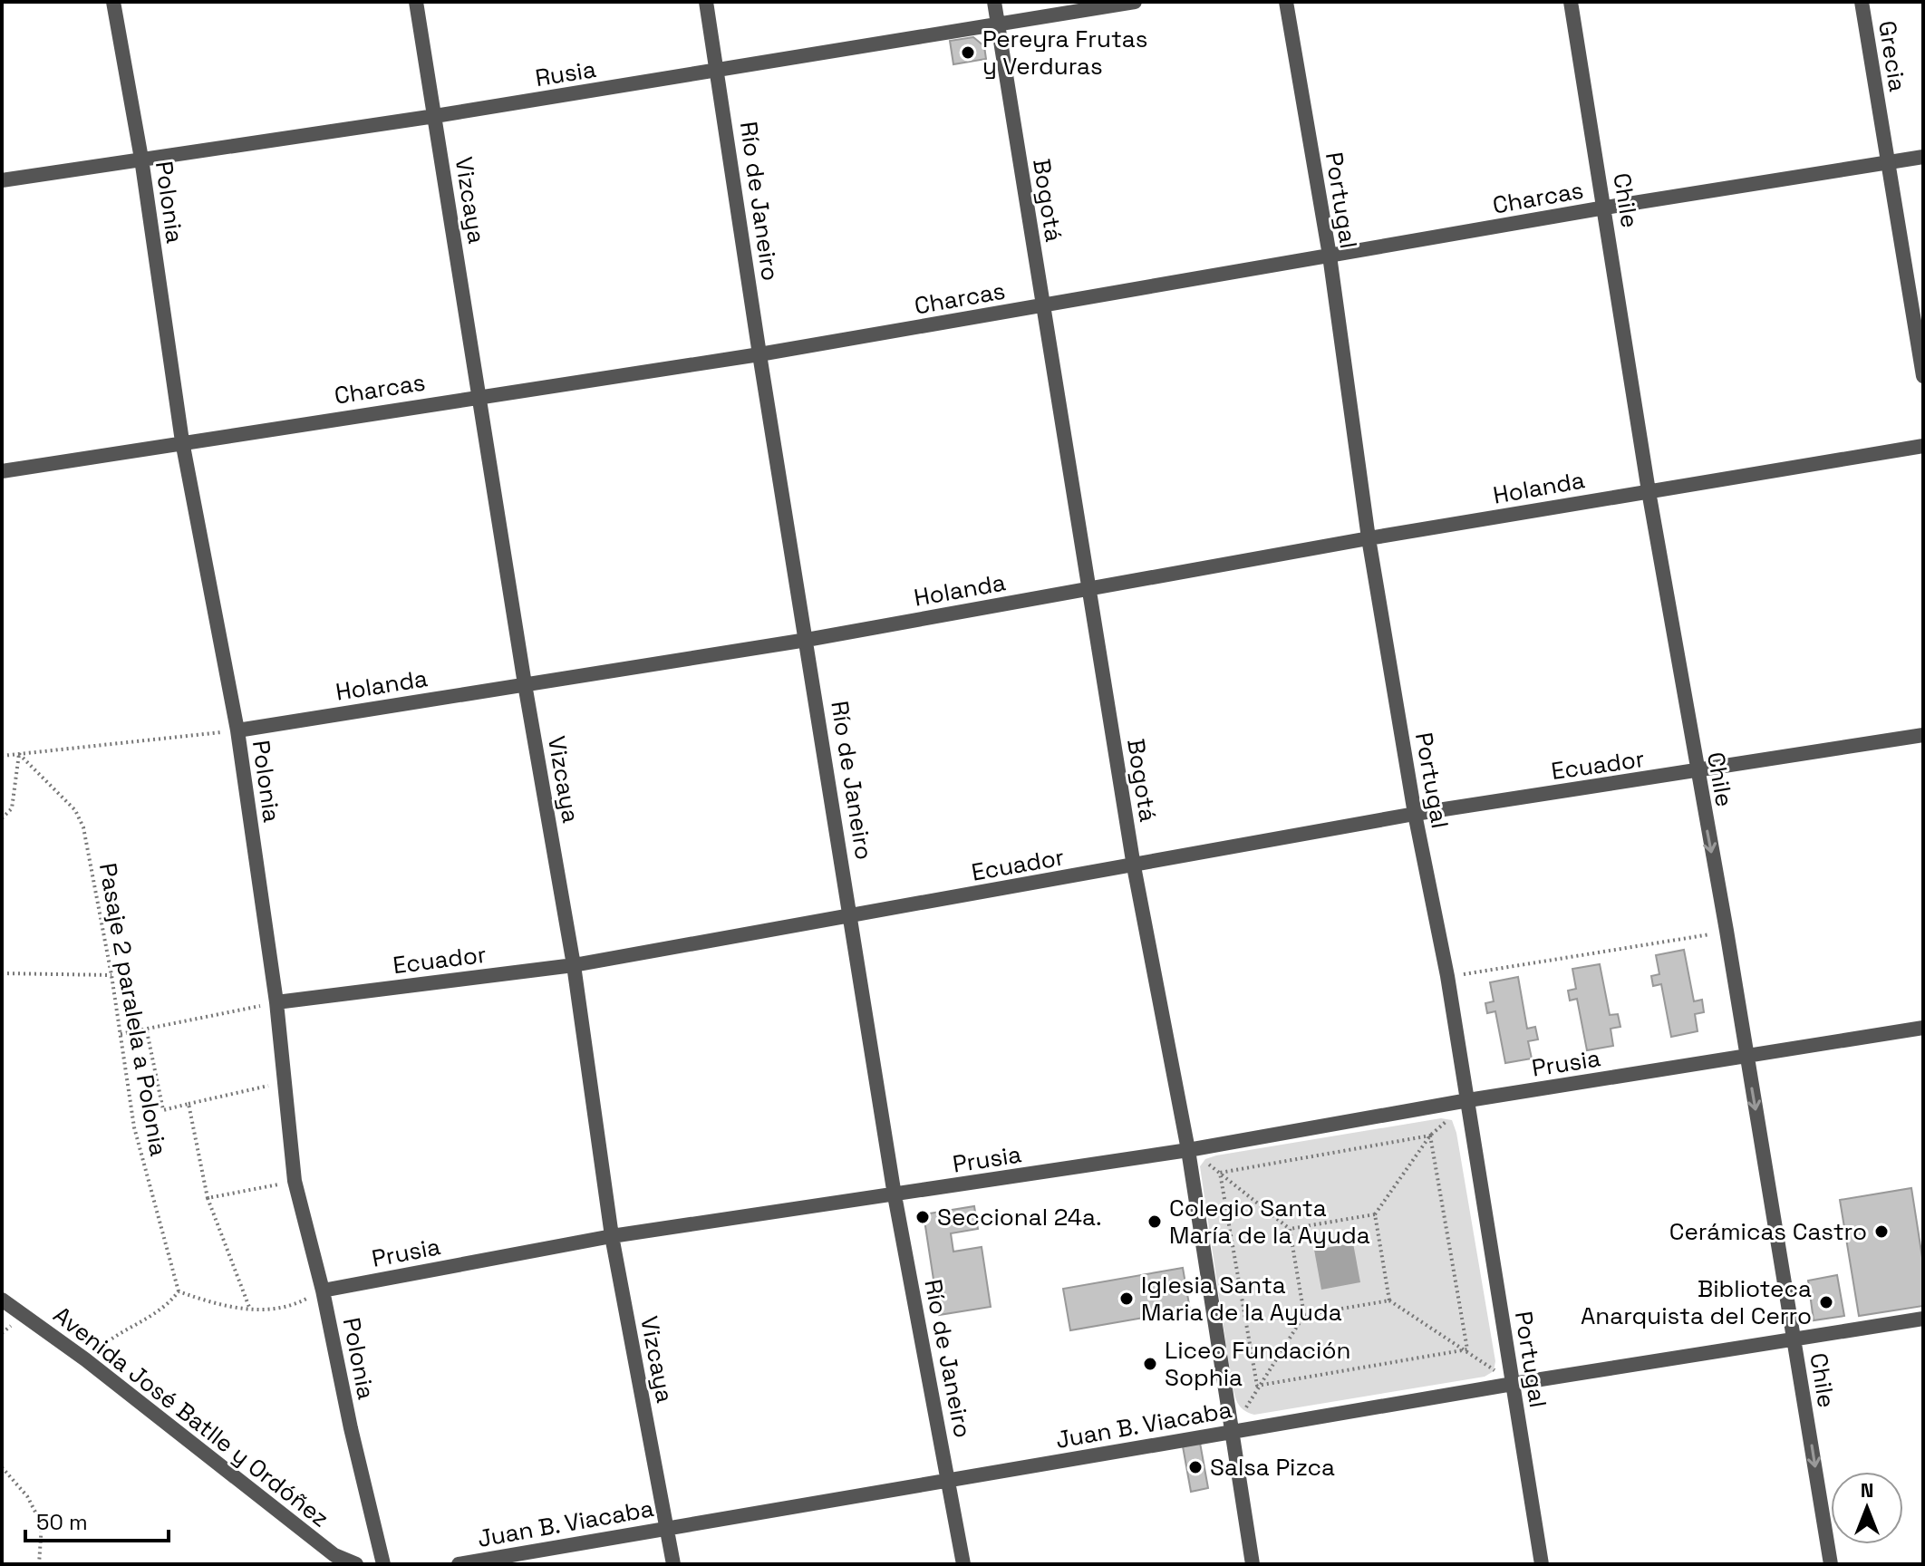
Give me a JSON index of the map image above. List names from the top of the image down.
{
  "streets": {
    "street": [
      "Grecia",
      "Rusia",
      "Charcas",
      "Vizcaya",
      "Bogotá",
      "Portugal",
      "Chile",
      "Río de Janeiro",
      "Polonia",
      "Holanda",
      "Ecuador",
      "Prusia",
      "Avenida José Batlle y Ordóñez",
      "Juan B. Viacaba"
    ],
    "path": ["Pasaje 2 paralela a Polonia"]
  },
  "crossings": [
    ["Grecia", "Charcas"],
    ["Rusia", "Vizcaya"],
    ["Rusia", "Bogotá"],
    ["Rusia", "Río de Janeiro"],
    ["Rusia", "Polonia"],
    ["Charcas", "Vizcaya"],
    ["Charcas", "Bogotá"],
    ["Charcas", "Portugal"],
    ["Charcas", "Chile"],
    ["Charcas", "Río de Janeiro"],
    ["Charcas", "Polonia"],
    ["Vizcaya", "Holanda"],
    ["Vizcaya", "Ecuador"],
    ["Vizcaya", "Prusia"],
    ["Vizcaya", "Juan B. Viacaba"],
    ["Bogotá", "Holanda"],
    ["Bogotá", "Ecuador"],
    ["Bogotá", "Prusia"],
    ["Bogotá", "Juan B. Viacaba"],
    ["Portugal", "Holanda"],
    ["Portugal", "Ecuador"],
    ["Portugal", "Prusia"],
    ["Portugal", "Juan B. Viacaba"],
    ["Chile", "Holanda"],
    ["Chile", "Ecuador"],
    ["Chile", "Prusia"],
    ["Chile", "Juan B. Viacaba"],
    ["Río de Janeiro", "Holanda"],
    ["Río de Janeiro", "Ecuador"],
    ["Río de Janeiro", "Prusia"],
    ["Río de Janeiro", "Juan B. Viacaba"],
    ["Polonia", "Holanda"],
    ["Polonia", "Ecuador"],
    ["Polonia", "Prusia"]
  ],
  "one_way": ["Chile"],
  "places": [
    "Pereyra Frutas y Verduras",
    "Seccional 24a.",
    "Colegio Santa María de la Ayuda",
    "Cerámicas Castro",
    "Iglesia Santa Maria de la Ayuda",
    "Biblioteca Anarquista del Cerro",
    "Liceo Fundación Sophia",
    "Salsa Pizca"
  ],
  "scale_bar": "50 m",
  "north": "top"
}
